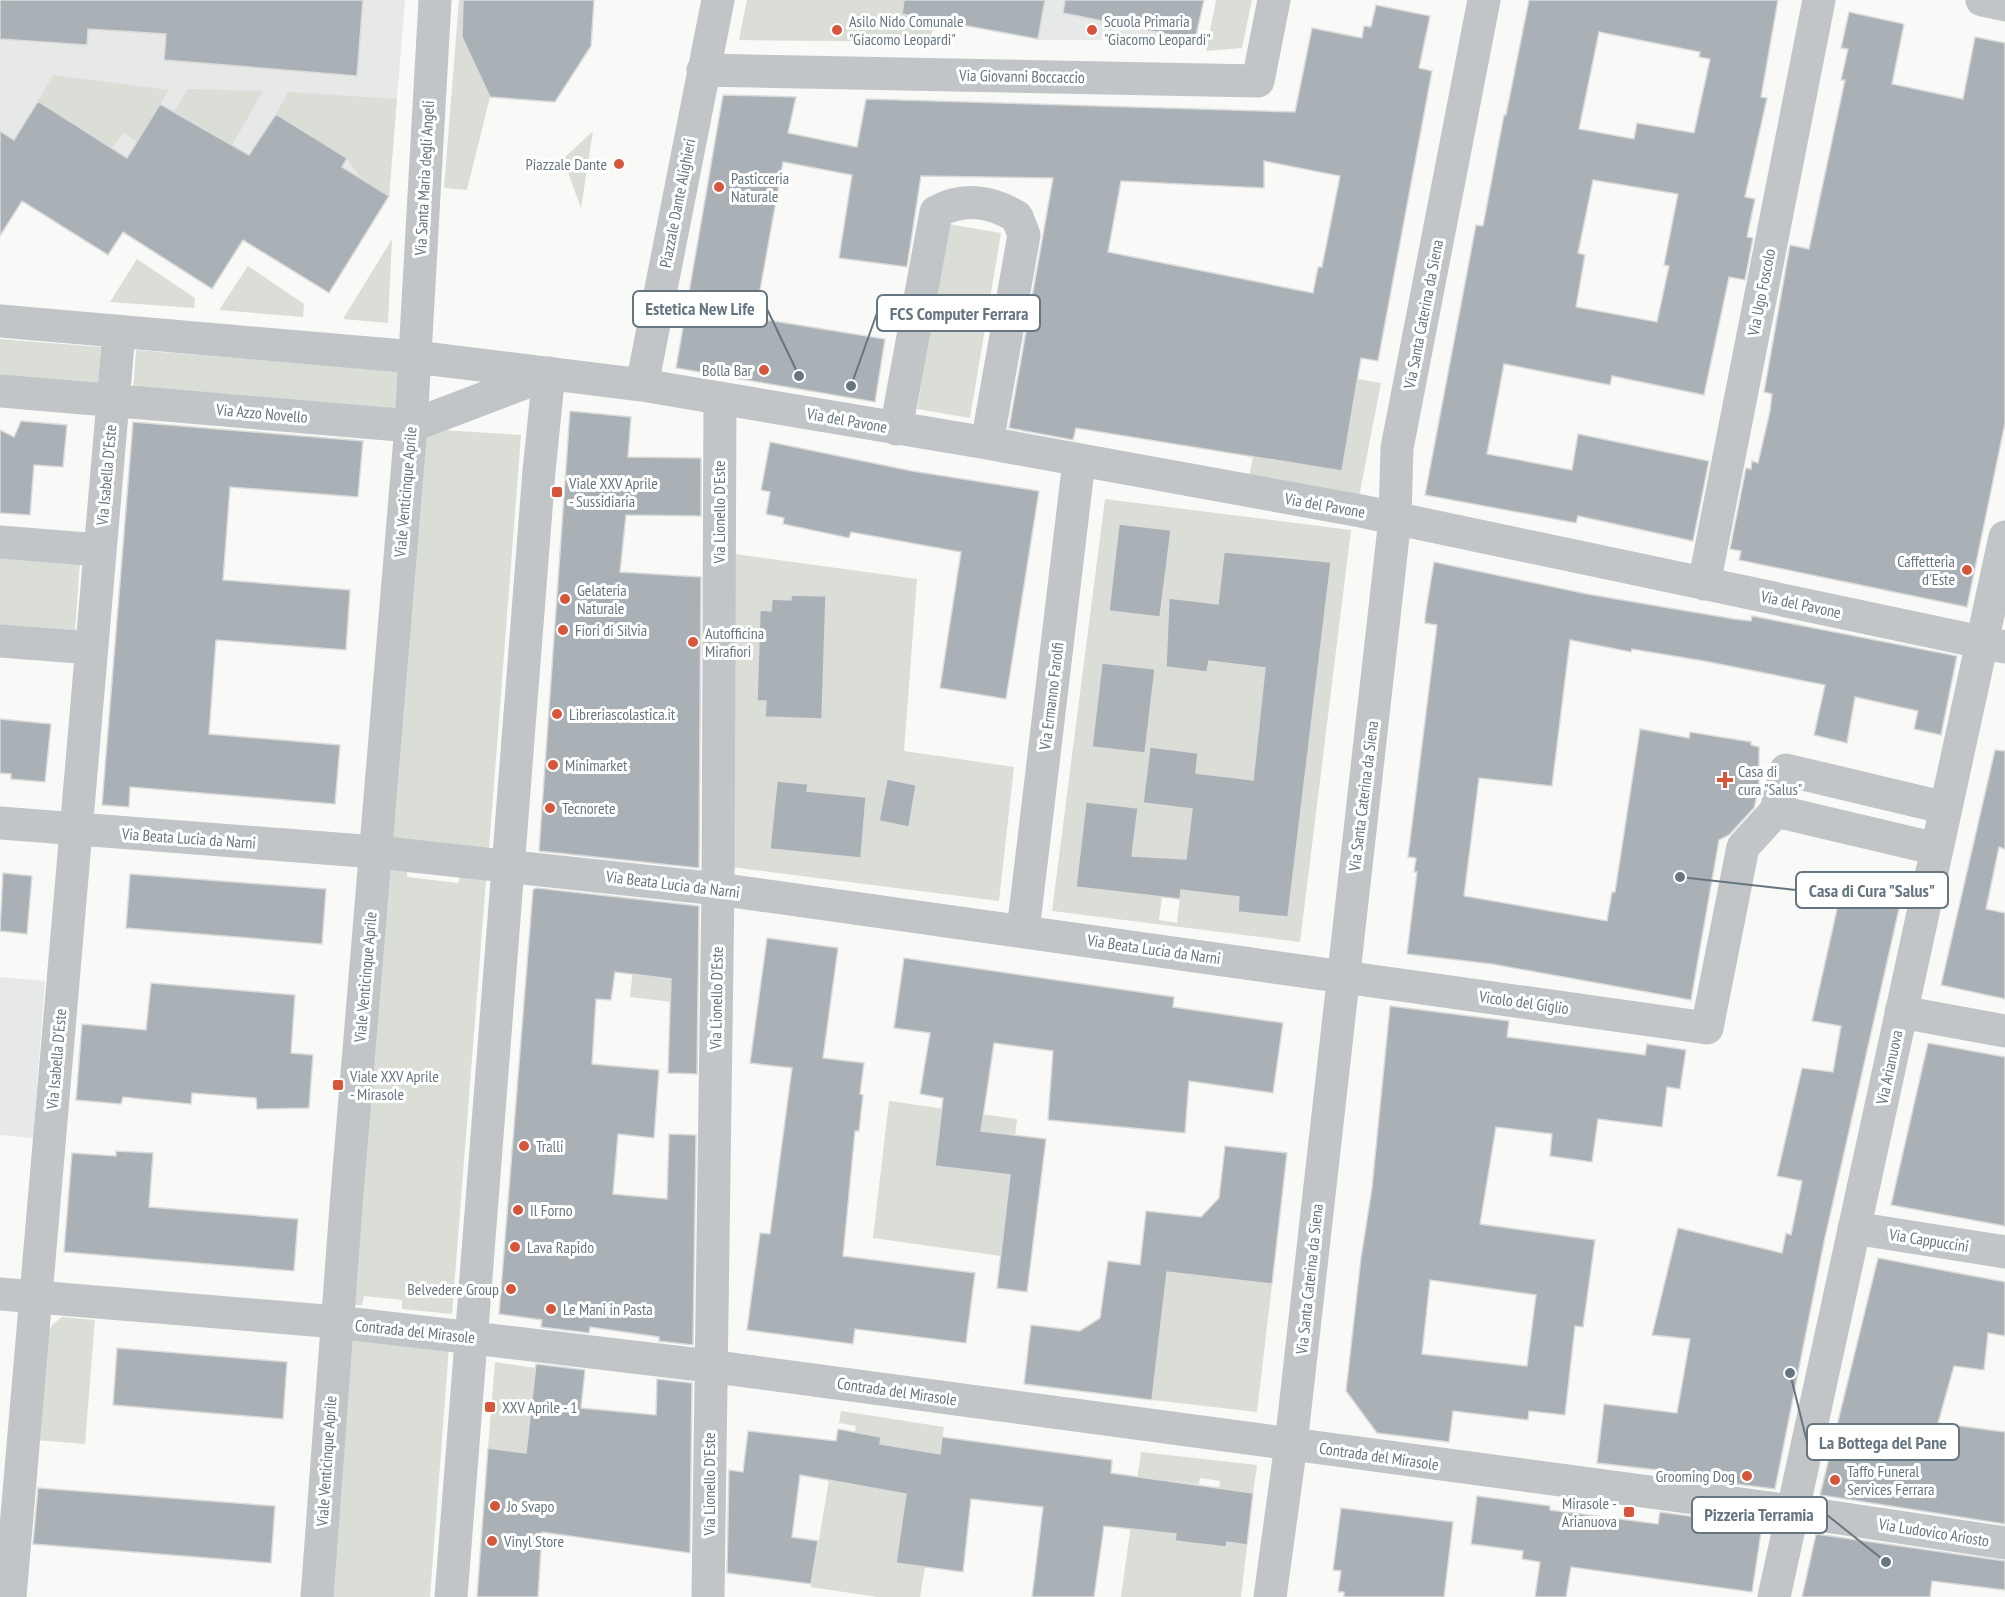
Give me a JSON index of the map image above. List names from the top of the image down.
{
  "streets": {
    "street": [
      "Via Giovanni Boccaccio",
      "Via Santa Maria degli Angeli",
      "Piazzale Dante Alighieri",
      "Via Ugo Foscolo",
      "Via Santa Caterina da Siena",
      "Via Azzo Novello",
      "Via del Pavone",
      "Via Isabella D'Este",
      "Viale Venticinque Aprile",
      "Via Lionello D'Este",
      "Via Ermanno Farolfi",
      "Via Beata Lucia da Narni",
      "Vicolo del Giglio",
      "Via Arianuova",
      "Via Cappuccini",
      "Contrada del Mirasole",
      "Via Ludovico Ariosto"
    ]
  },
  "crossings": [
    ["Via Giovanni Boccaccio", "Piazzale Dante Alighieri"],
    ["Via Santa Maria degli Angeli", "Viale Venticinque Aprile"],
    ["Piazzale Dante Alighieri", "Via del Pavone"],
    ["Via Ugo Foscolo", "Via del Pavone"],
    ["Via Santa Caterina da Siena", "Via del Pavone"],
    ["Via Santa Caterina da Siena", "Via Beata Lucia da Narni"],
    ["Via Santa Caterina da Siena", "Vicolo del Giglio"],
    ["Via Santa Caterina da Siena", "Contrada del Mirasole"],
    ["Via Azzo Novello", "Via Isabella D'Este"],
    ["Via Azzo Novello", "Viale Venticinque Aprile"],
    ["Via del Pavone", "Via Lionello D'Este"],
    ["Via del Pavone", "Via Ermanno Farolfi"],
    ["Via del Pavone", "Via Arianuova"],
    ["Via Isabella D'Este", "Via Beata Lucia da Narni"],
    ["Via Isabella D'Este", "Contrada del Mirasole"],
    ["Viale Venticinque Aprile", "Via Beata Lucia da Narni"],
    ["Viale Venticinque Aprile", "Contrada del Mirasole"],
    ["Via Lionello D'Este", "Via Beata Lucia da Narni"],
    ["Via Lionello D'Este", "Contrada del Mirasole"],
    ["Via Ermanno Farolfi", "Via Beata Lucia da Narni"],
    ["Via Beata Lucia da Narni", "Vicolo del Giglio"],
    ["Via Arianuova", "Via Cappuccini"],
    ["Via Arianuova", "Contrada del Mirasole"],
    ["Via Arianuova", "Via Ludovico Ariosto"],
    ["Contrada del Mirasole", "Via Ludovico Ariosto"]
  ],
  "places": {
    "other": [
      "Asilo Nido Comunale \"Giacomo Leopardi\"",
      "Scuola Primaria \"Giacomo Leopardi\"",
      "Piazzale Dante",
      "Pasticceria Naturale",
      "Bolla Bar",
      "Estetica New Life",
      "FCS Computer Ferrara",
      "Caffetteria d'Este",
      "Gelateria Naturale",
      "Fiori di Silvia",
      "Autofficina Mirafiori",
      "Libreriascolastica.it",
      "Minimarket",
      "Tecnorete",
      "Casa di Cura \"Salus\"",
      "Tralli",
      "Il Forno",
      "Lava Rapido",
      "Belvedere Group",
      "Le Mani in Pasta",
      "La Bottega del Pane",
      "Grooming Dog",
      "Taffo Funeral Services Ferrara",
      "Jo Svapo",
      "Vinyl Store",
      "Pizzeria Terramia"
    ],
    "transit": [
      "Viale XXV Aprile - Sussidiaria",
      "Viale XXV Aprile - Mirasole",
      "XXV Aprile - 1",
      "Mirasole - Arianuova"
    ],
    "health": ["Casa di cura \"Salus\""]
  }
}
